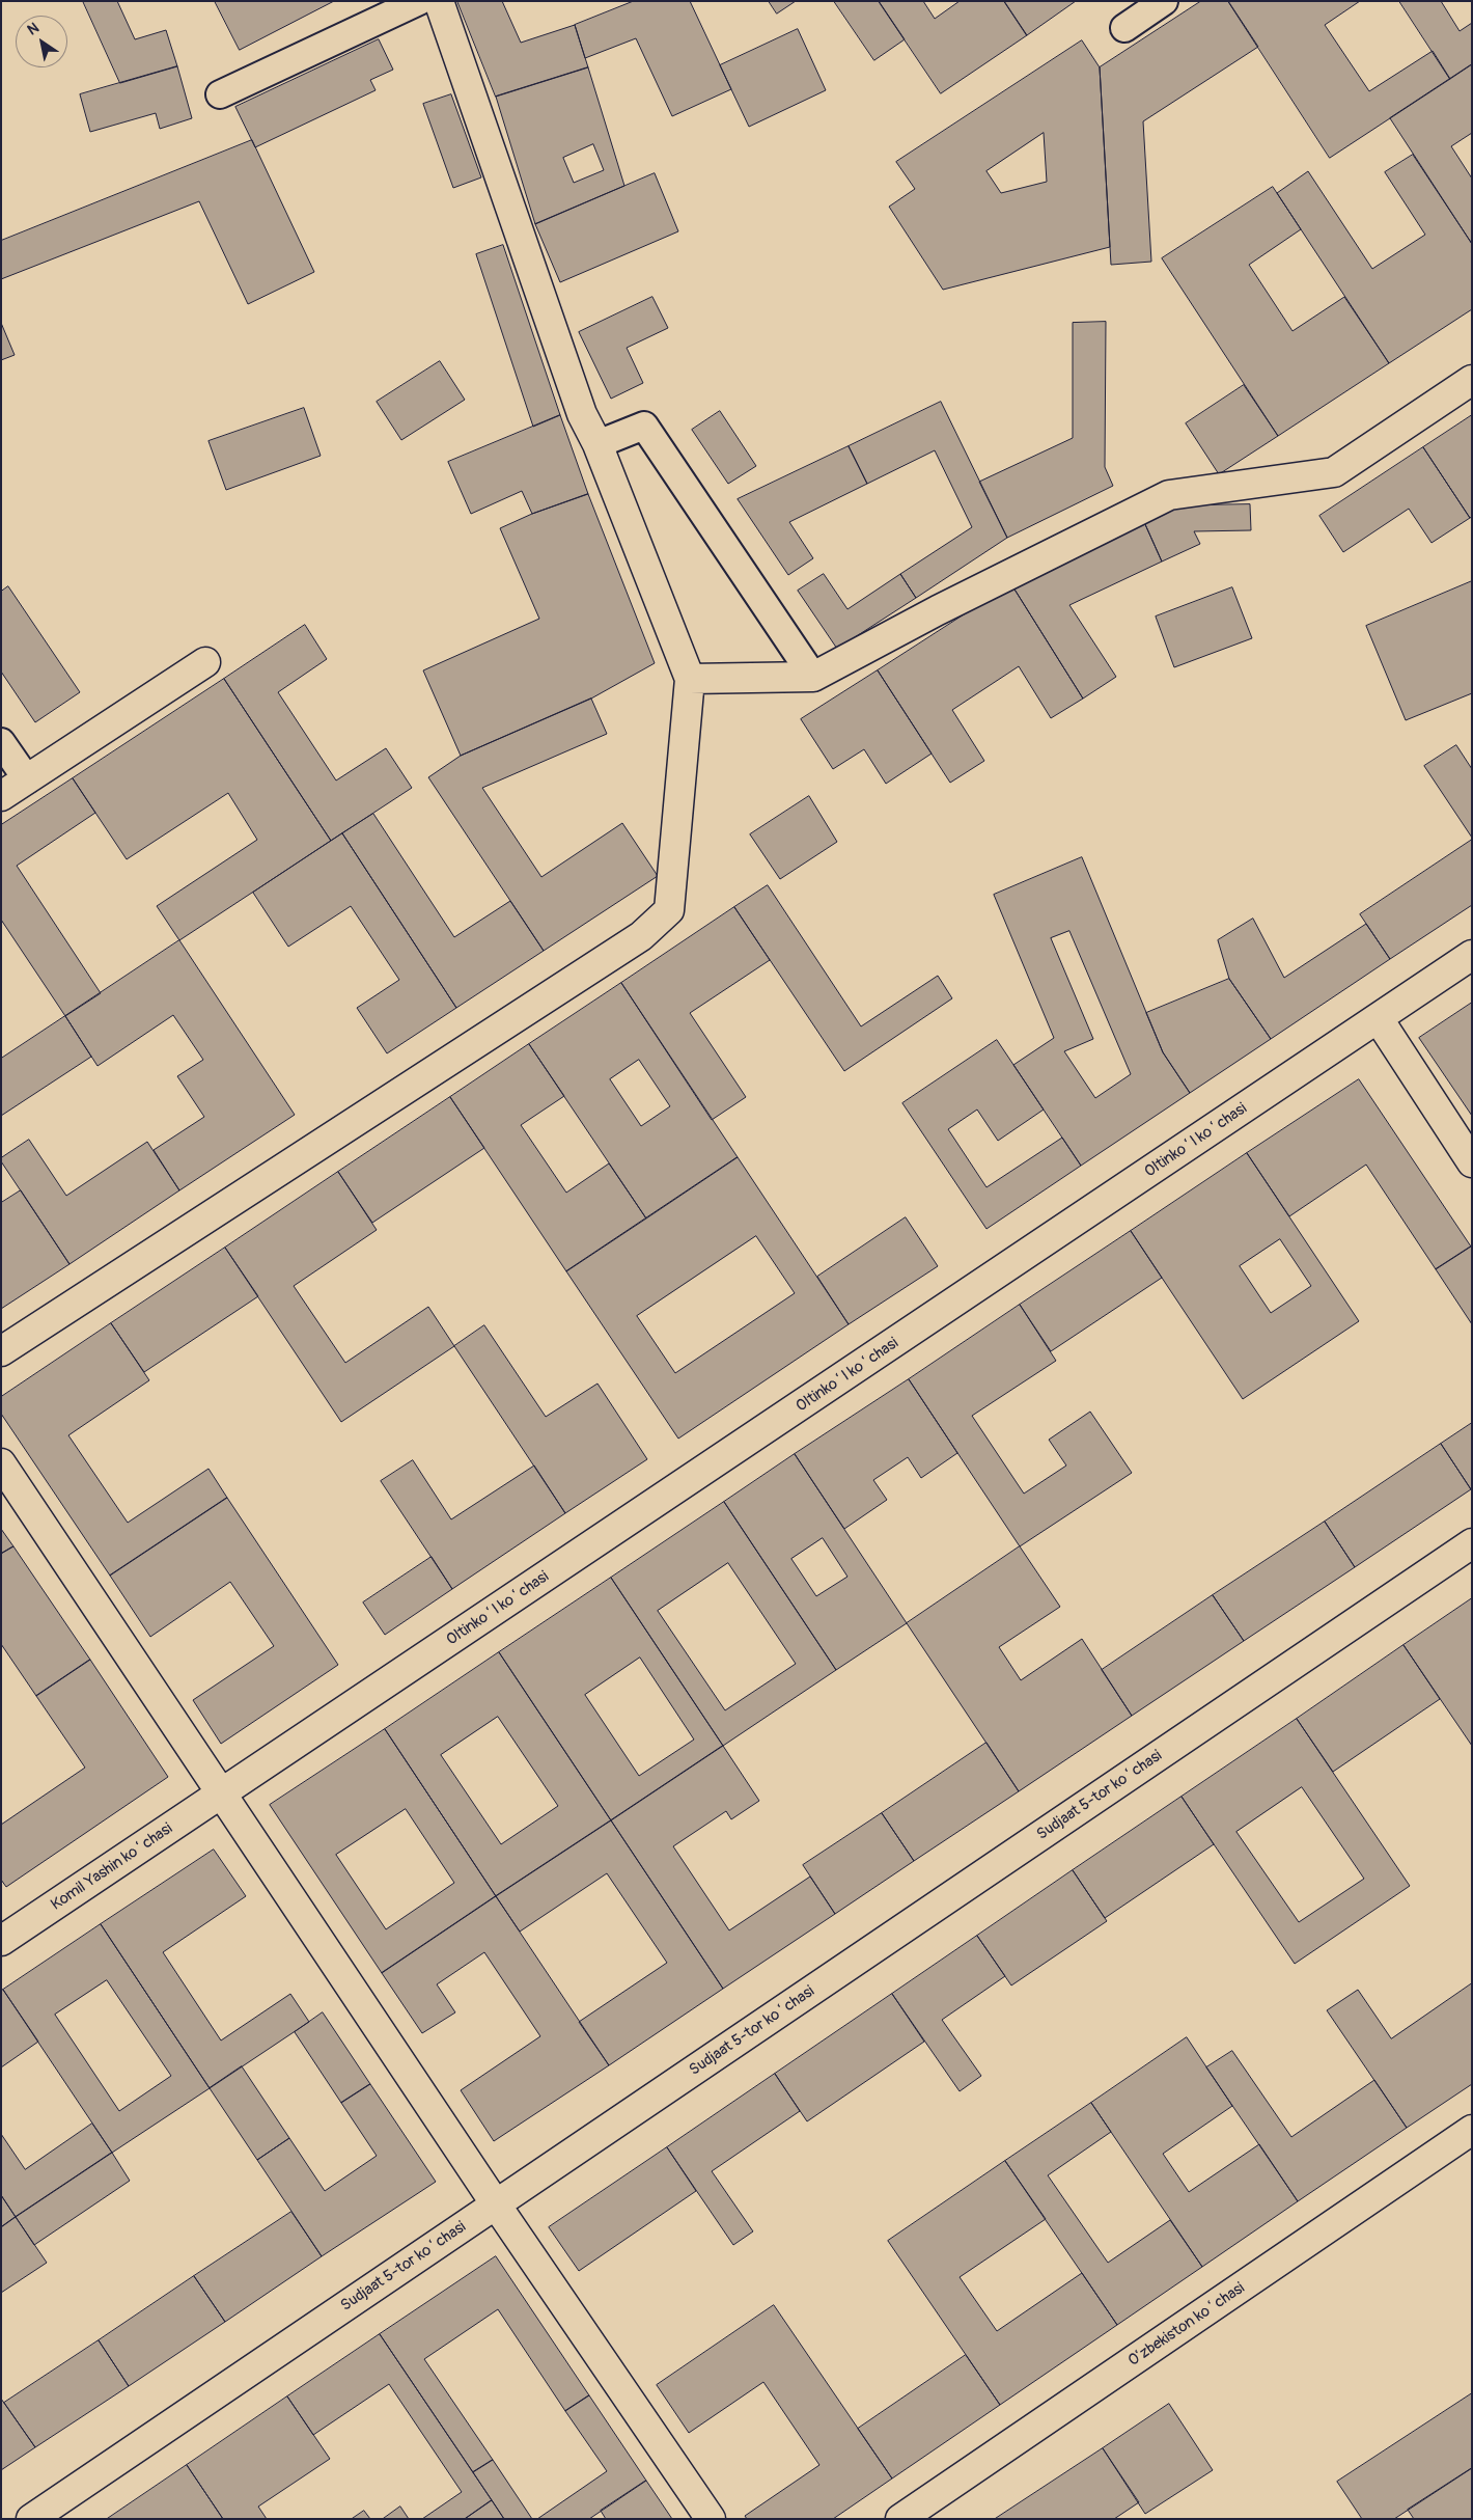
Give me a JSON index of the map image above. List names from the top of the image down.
{
  "streets": {
    "street": [
      "Oltinkoʻl koʻchasi",
      "Sudjaat 5-tor koʻchasi",
      "Komil Yashin koʻchasi",
      "Oʻzbekiston koʻchasi"
    ]
  },
  "crossings": [
    ["Oltinkoʻl koʻchasi", "Komil Yashin koʻchasi"]
  ],
  "north": "top left"
}
